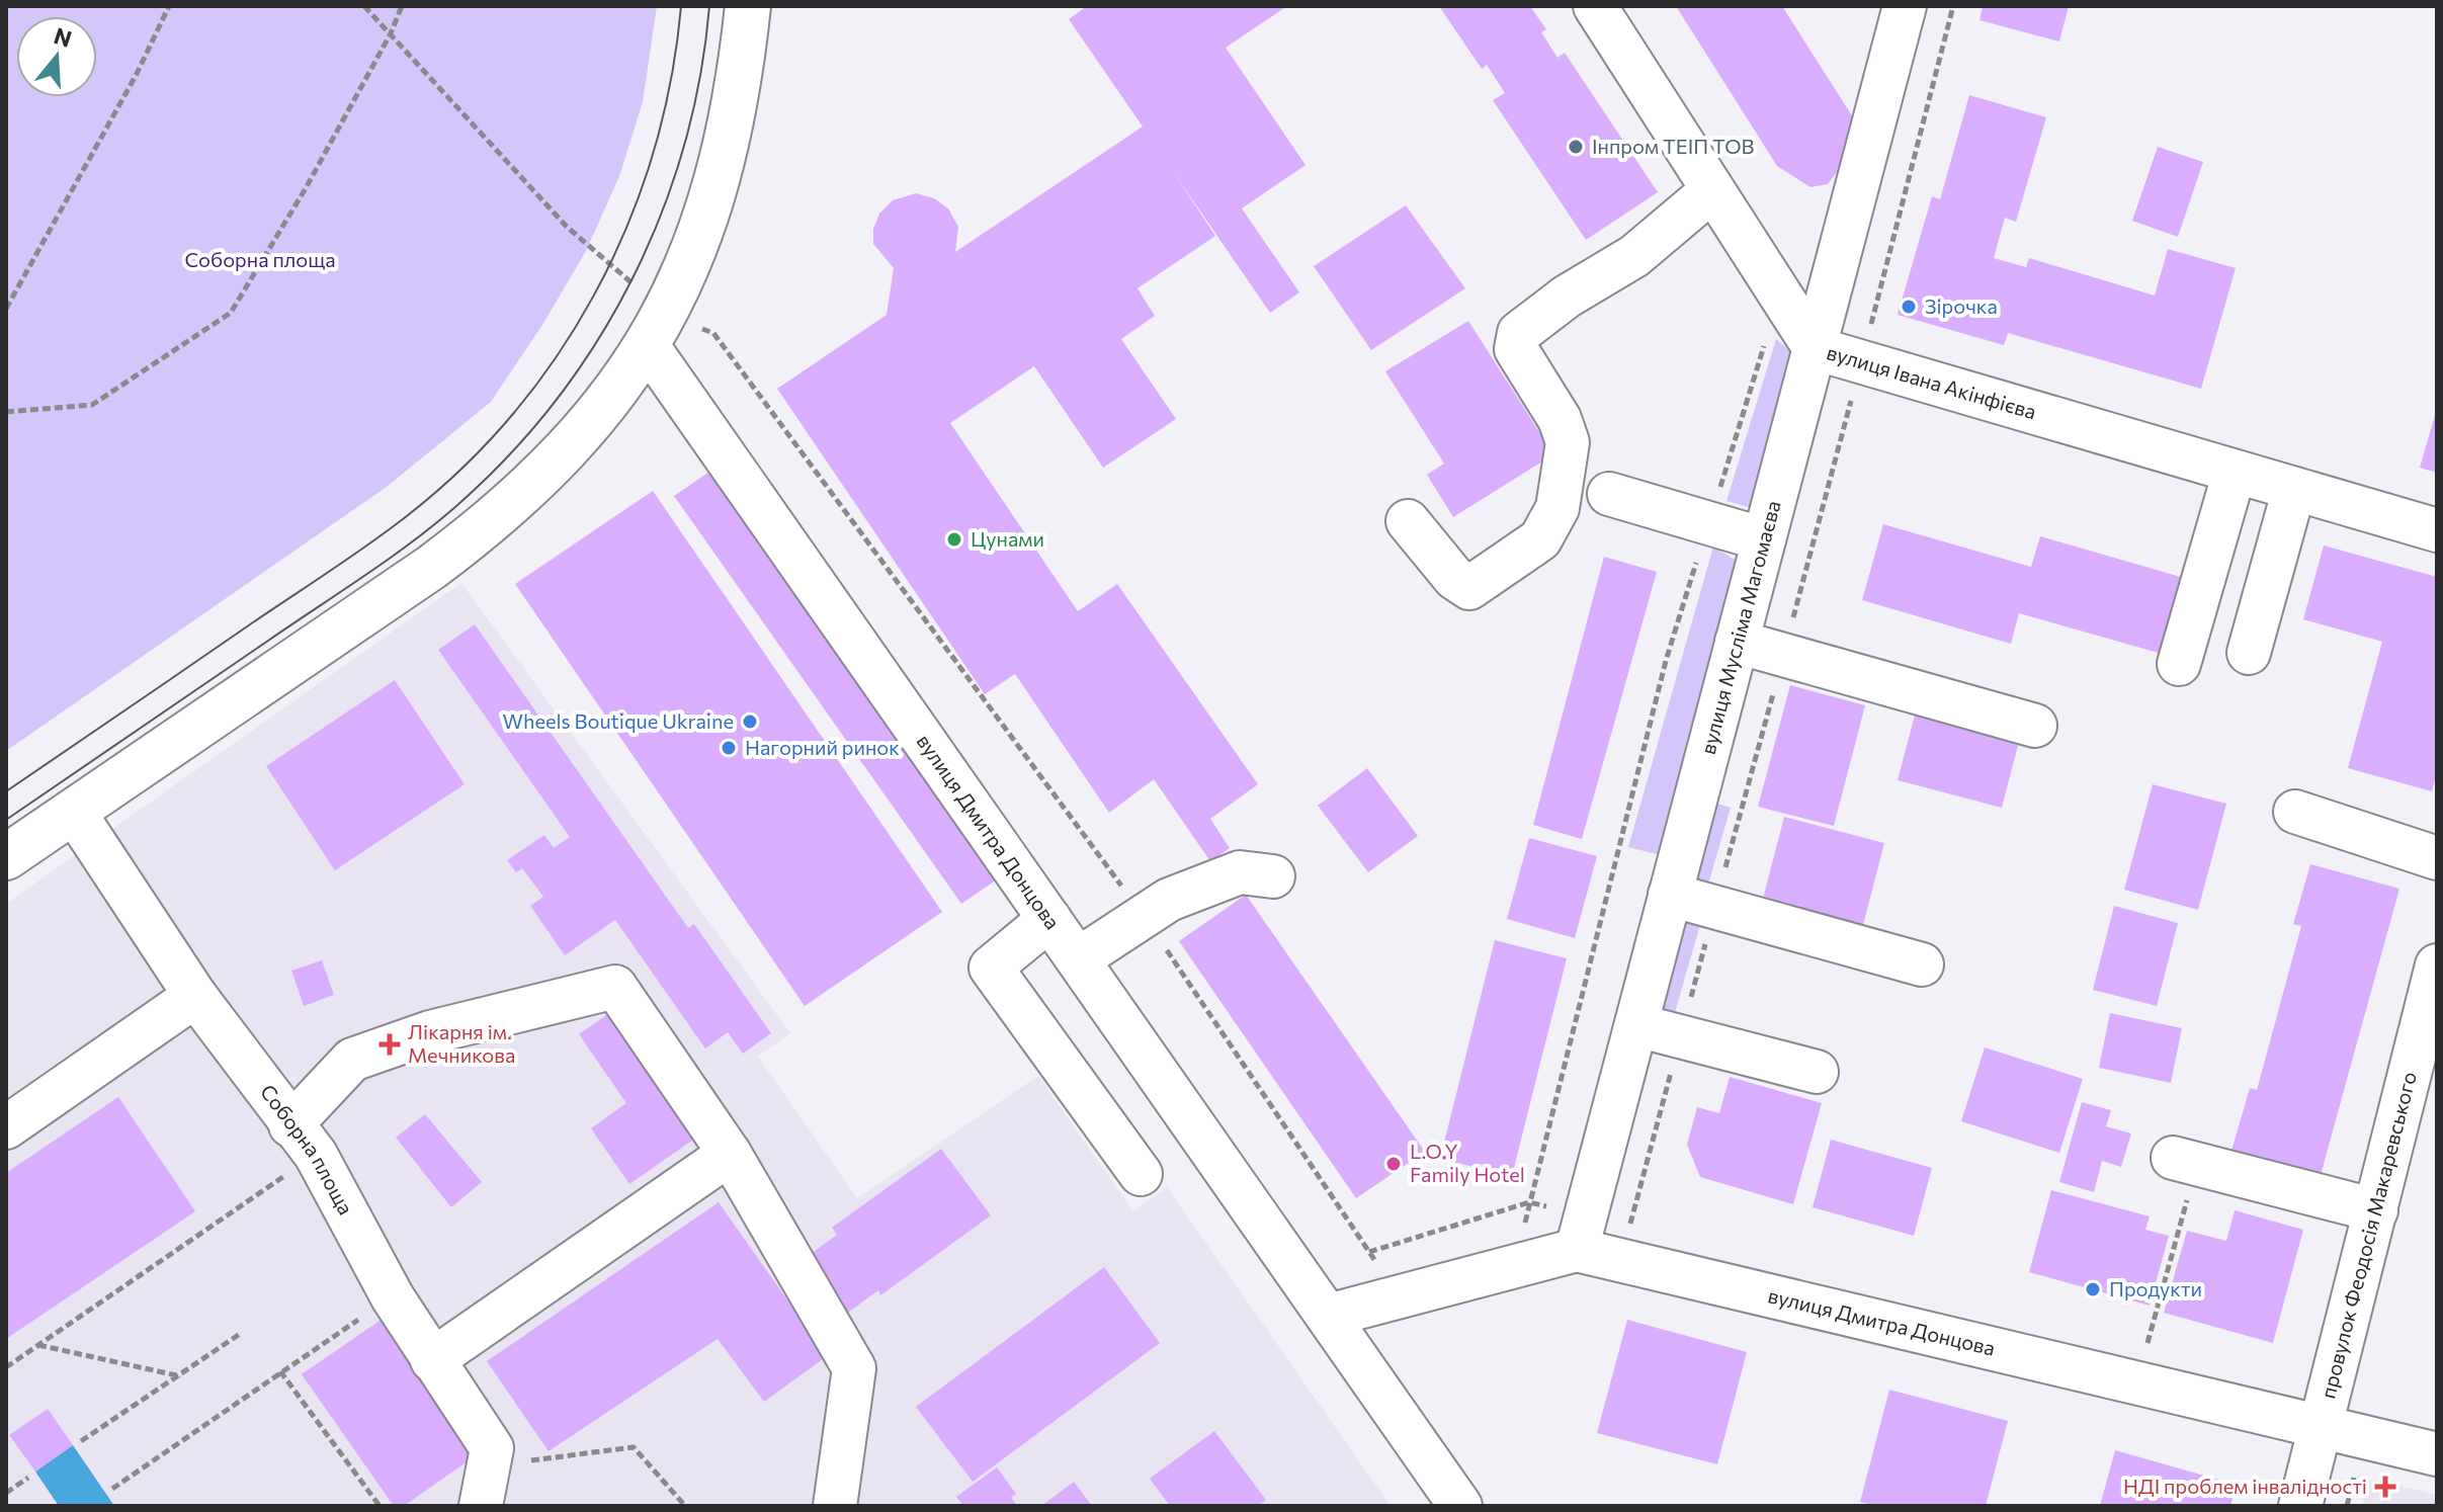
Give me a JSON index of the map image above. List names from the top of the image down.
{
  "streets": {
    "street": [
      "вулиця Івана Акінфієва",
      "вулиця Мусліма Магомаєва",
      "вулиця Дмитра Донцова",
      "Соборна площа",
      "провулок Феодосія Макаревського"
    ]
  },
  "crossings": [
    ["вулиця Івана Акінфієва", "вулиця Мусліма Магомаєва"],
    ["вулиця Мусліма Магомаєва", "вулиця Дмитра Донцова"],
    ["вулиця Дмитра Донцова", "провулок Феодосія Макаревського"]
  ],
  "parks": ["Соборна площа"],
  "places": {
    "other": [
      "Інпром ТЕІП ТОВ",
      "Зірочка",
      "Цунами",
      "Wheels Boutique Ukraine",
      "Нагорний ринок",
      "L.O.Y Family Hotel",
      "Продукти"
    ],
    "health": ["Лікарня ім. Мечникова", "НДІ проблем інвалідності"]
  },
  "north": "top"
}
